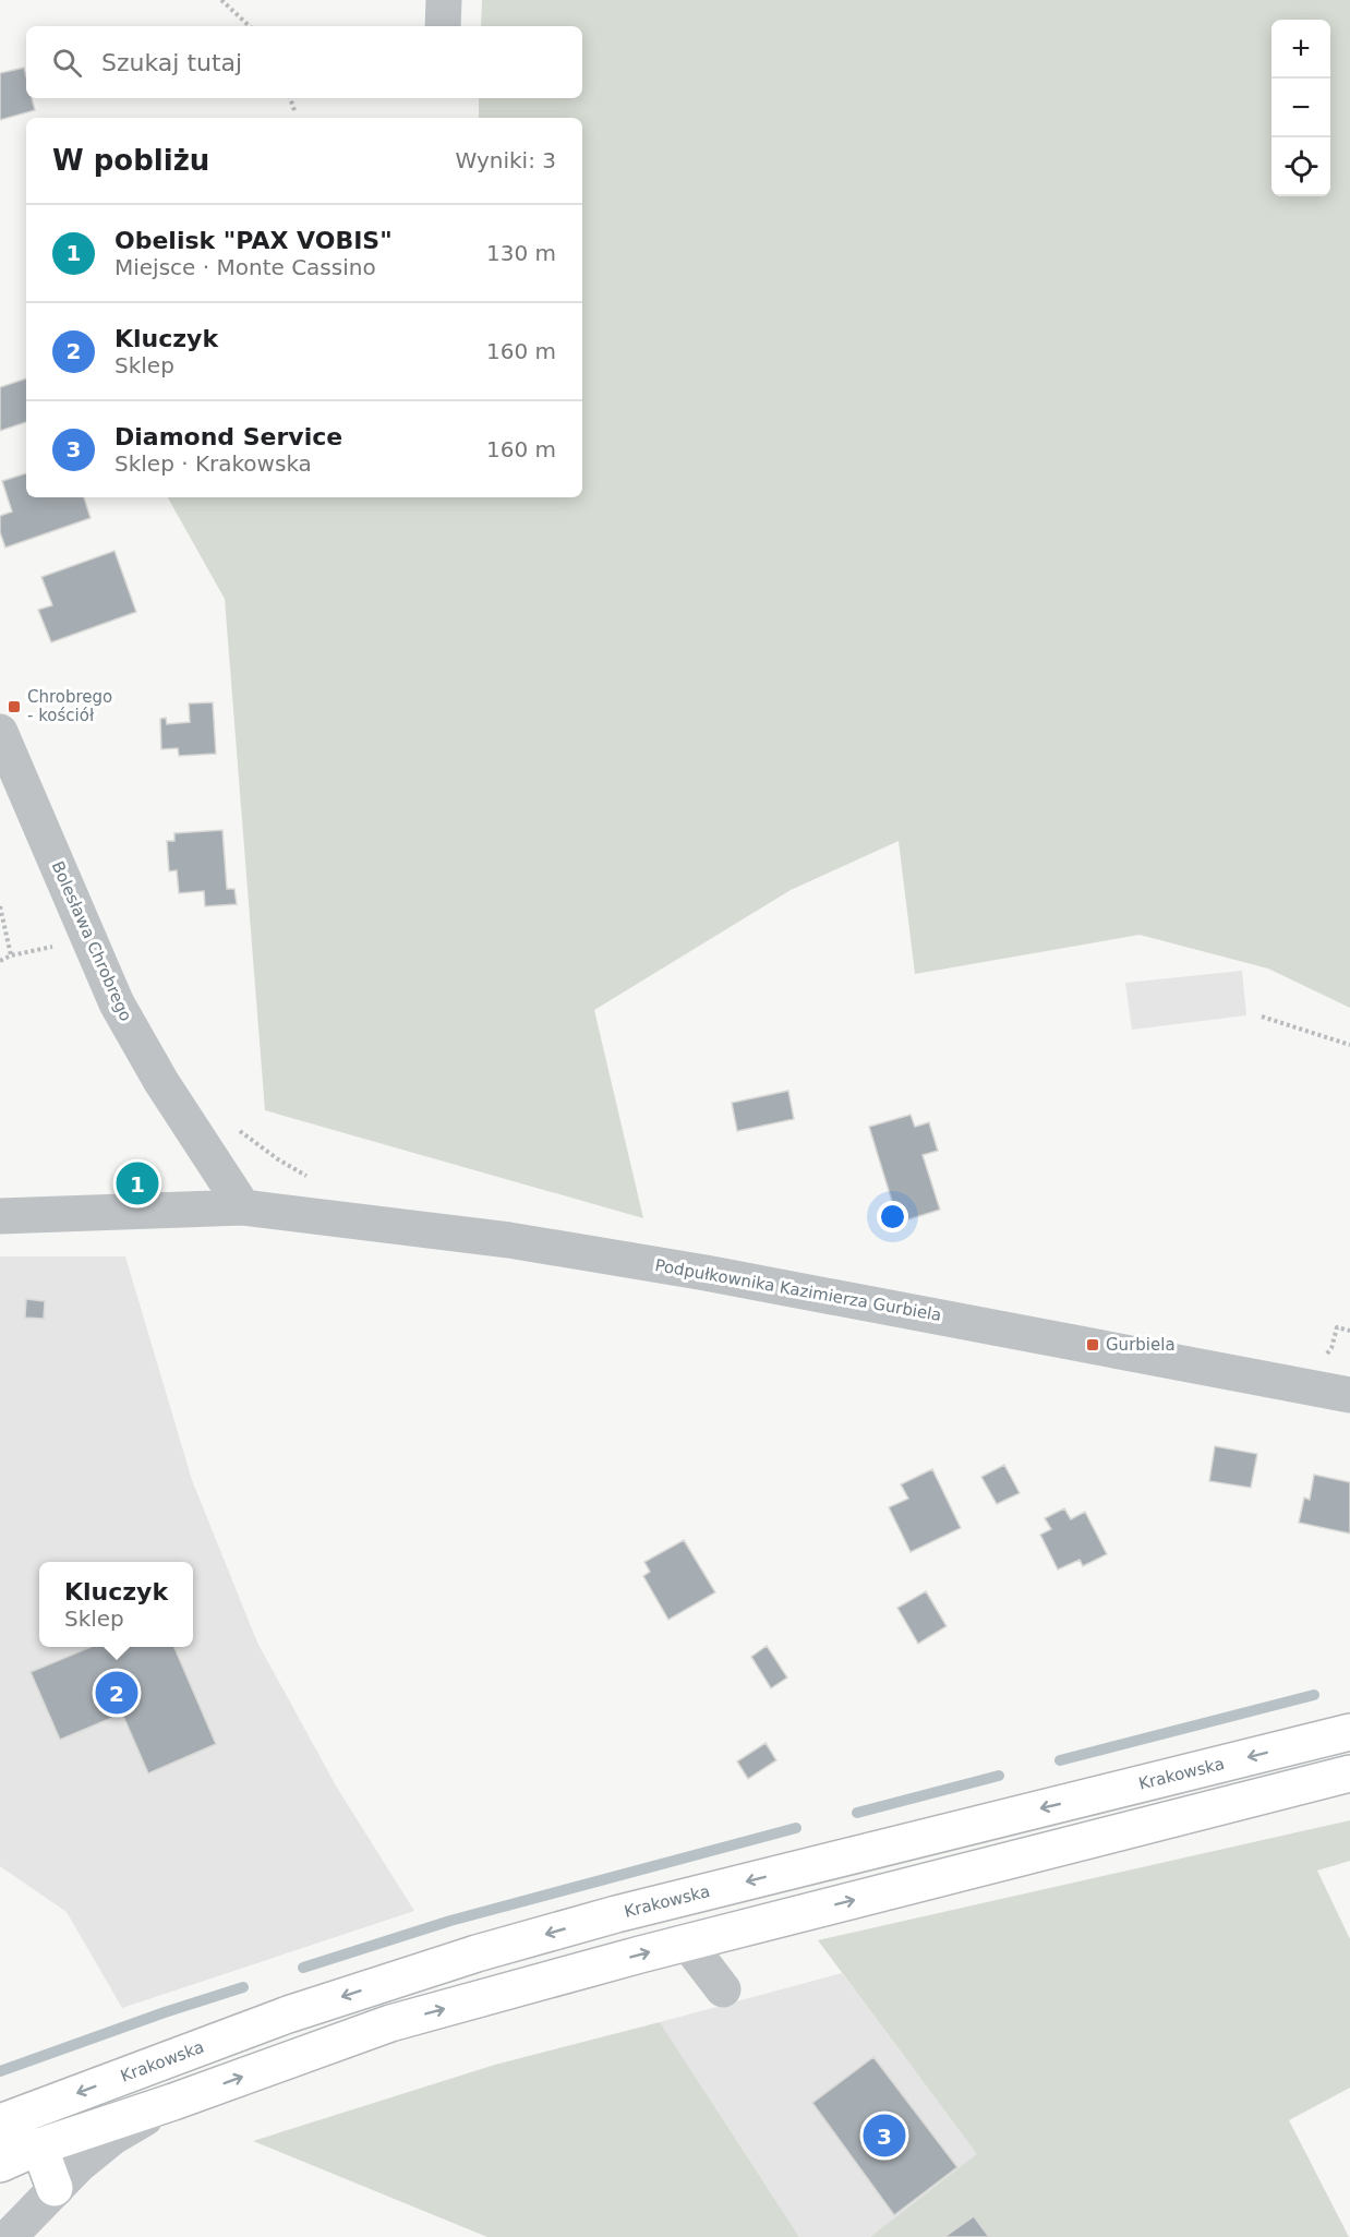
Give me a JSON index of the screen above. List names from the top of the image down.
{
  "streets": {
    "main road": ["Krakowska"],
    "street": ["Bolesława Chrobrego", "Podpułkownika Kazimierza Gurbiela"]
  },
  "crossings": [
    ["Bolesława Chrobrego", "Podpułkownika Kazimierza Gurbiela"]
  ],
  "places": {
    "transit": ["Chrobrego - kościół", "Gurbiela"]
  },
  "page": {
    "map_buttons": ["+", "−"],
    "search": "Szukaj tutaj",
    "heading": ["W pobliżu", "Wyniki: 3"],
    "list": [
      {
        "mark": "1",
        "name": "Obelisk \"PAX VOBIS\"",
        "note": "Miejsce · Monte Cassino",
        "value": "130 m"
      },
      {
        "mark": "2",
        "name": "Kluczyk",
        "note": "Sklep",
        "value": "160 m"
      },
      {
        "mark": "3",
        "name": "Diamond Service",
        "note": "Sklep · Krakowska",
        "value": "160 m"
      }
    ],
    "pins": ["1", "2", "3"],
    "popup": ["Kluczyk", "Sklep"]
  }
}
